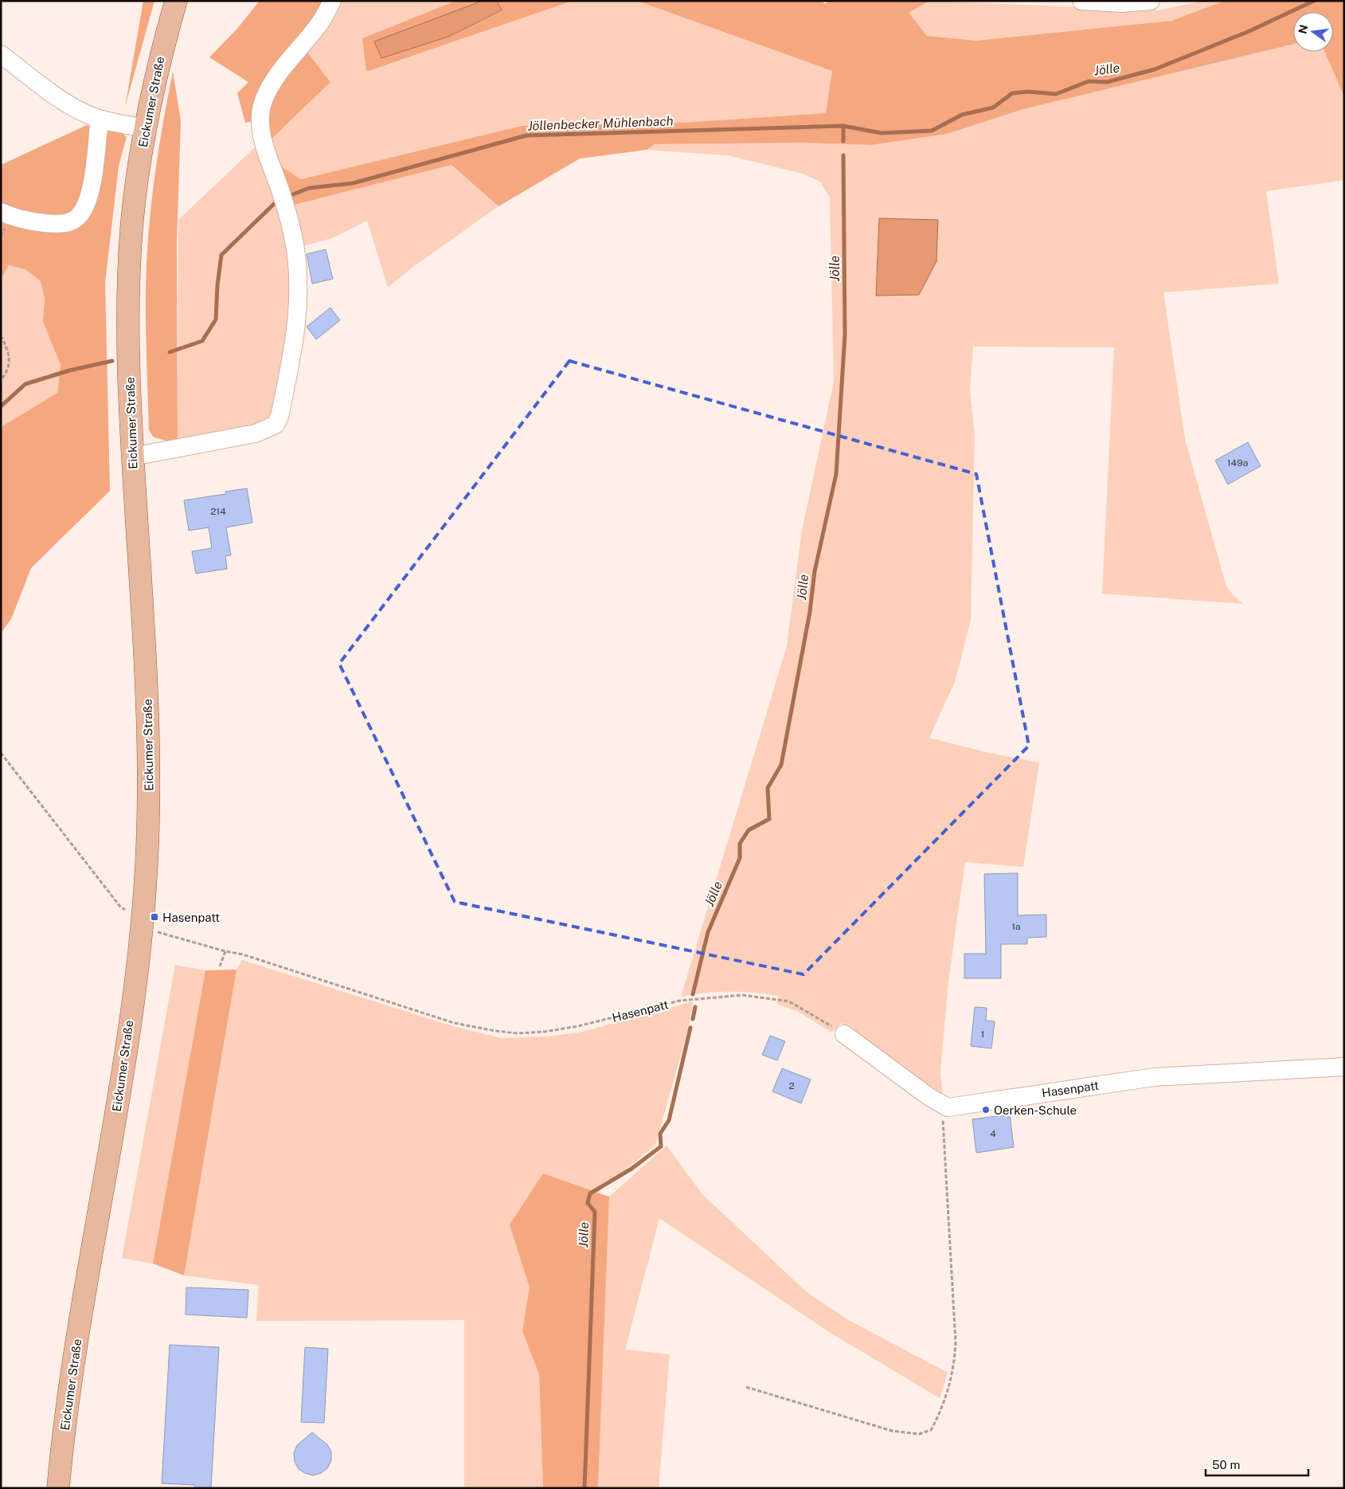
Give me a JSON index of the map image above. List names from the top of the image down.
{
  "streets": {
    "main road": ["Eickumer Straße"],
    "street": ["Hasenpatt"]
  },
  "crossings": [
    ["Eickumer Straße", "Hasenpatt"]
  ],
  "water": ["Jölle", "Jöllenbecker Mühlenbach"],
  "places": {
    "transit": ["Hasenpatt"],
    "other": ["Oerken-Schule"]
  },
  "house_numbers": [
    "149a",
    "214",
    "1a",
    "1",
    "2",
    "4"
  ],
  "scale_bar": "50 m",
  "north": "left"
}
